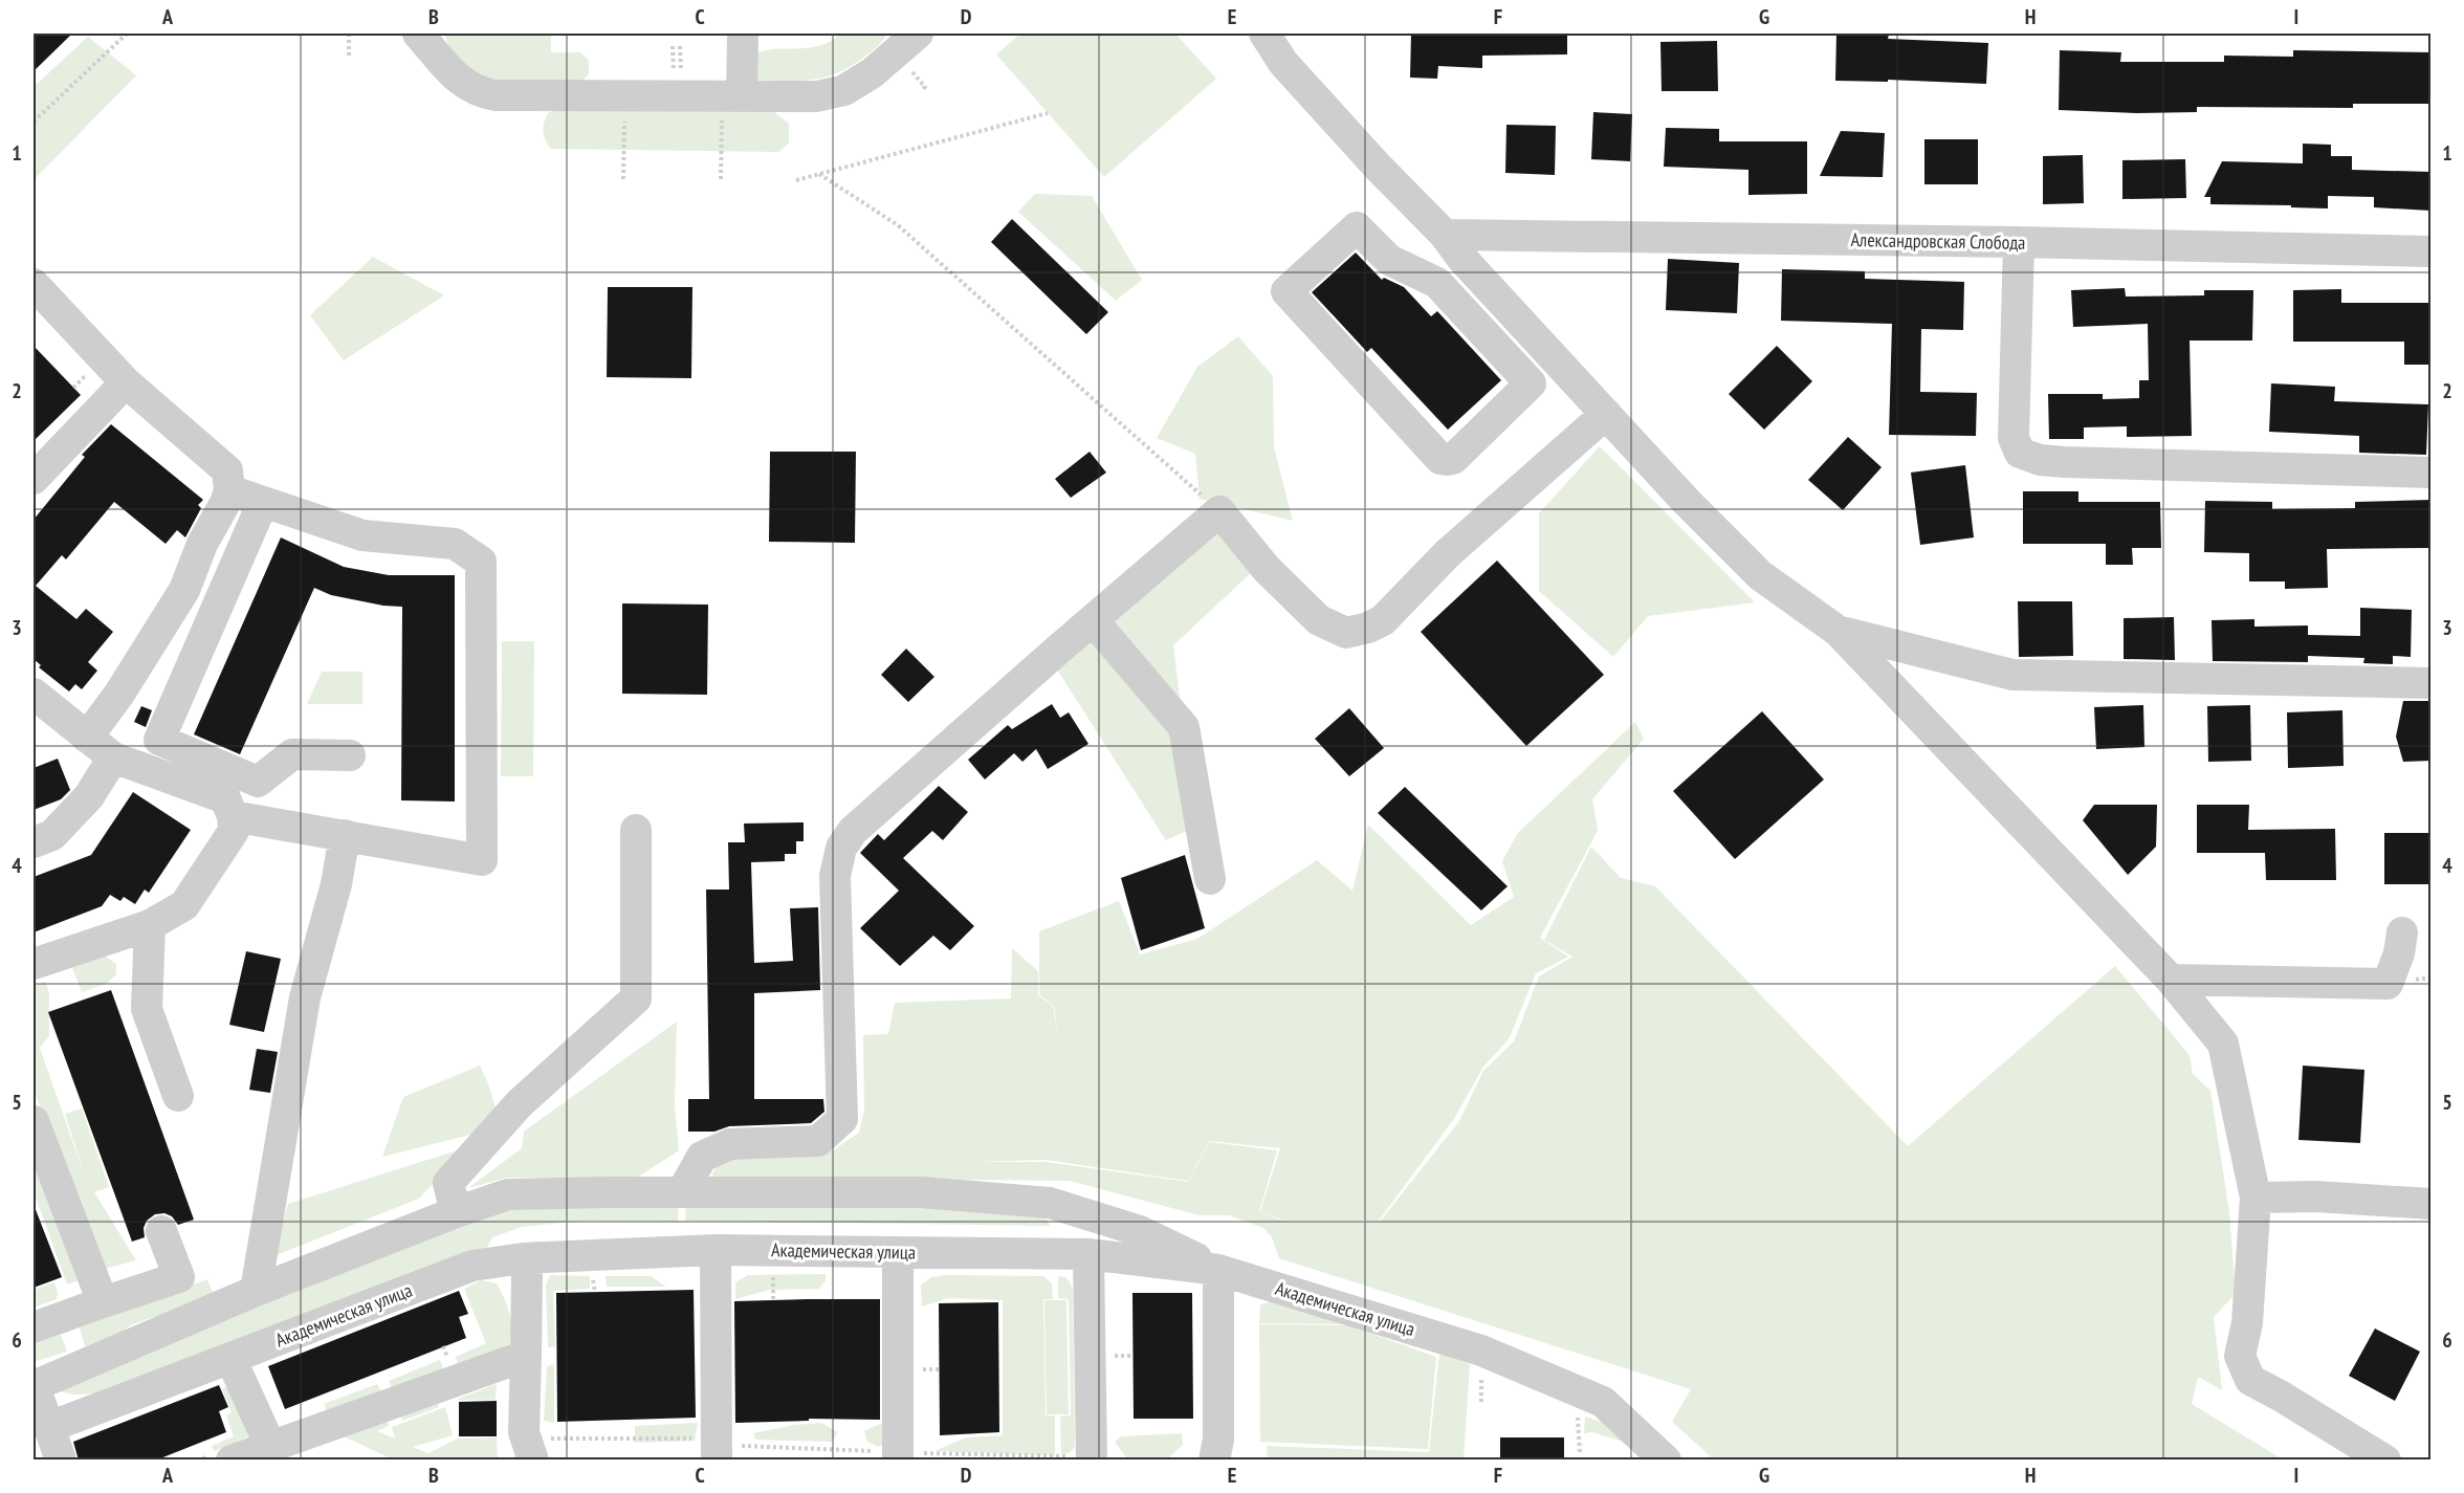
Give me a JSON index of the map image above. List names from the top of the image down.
{
  "streets": {
    "street": ["Александровская Слобода", "Академическая улица"]
  },
  "grid": {
    "columns": [
      "A",
      "B",
      "C",
      "D",
      "E",
      "F",
      "G",
      "H",
      "I"
    ],
    "rows": [
      "1",
      "2",
      "3",
      "4",
      "5",
      "6"
    ]
  }
}
